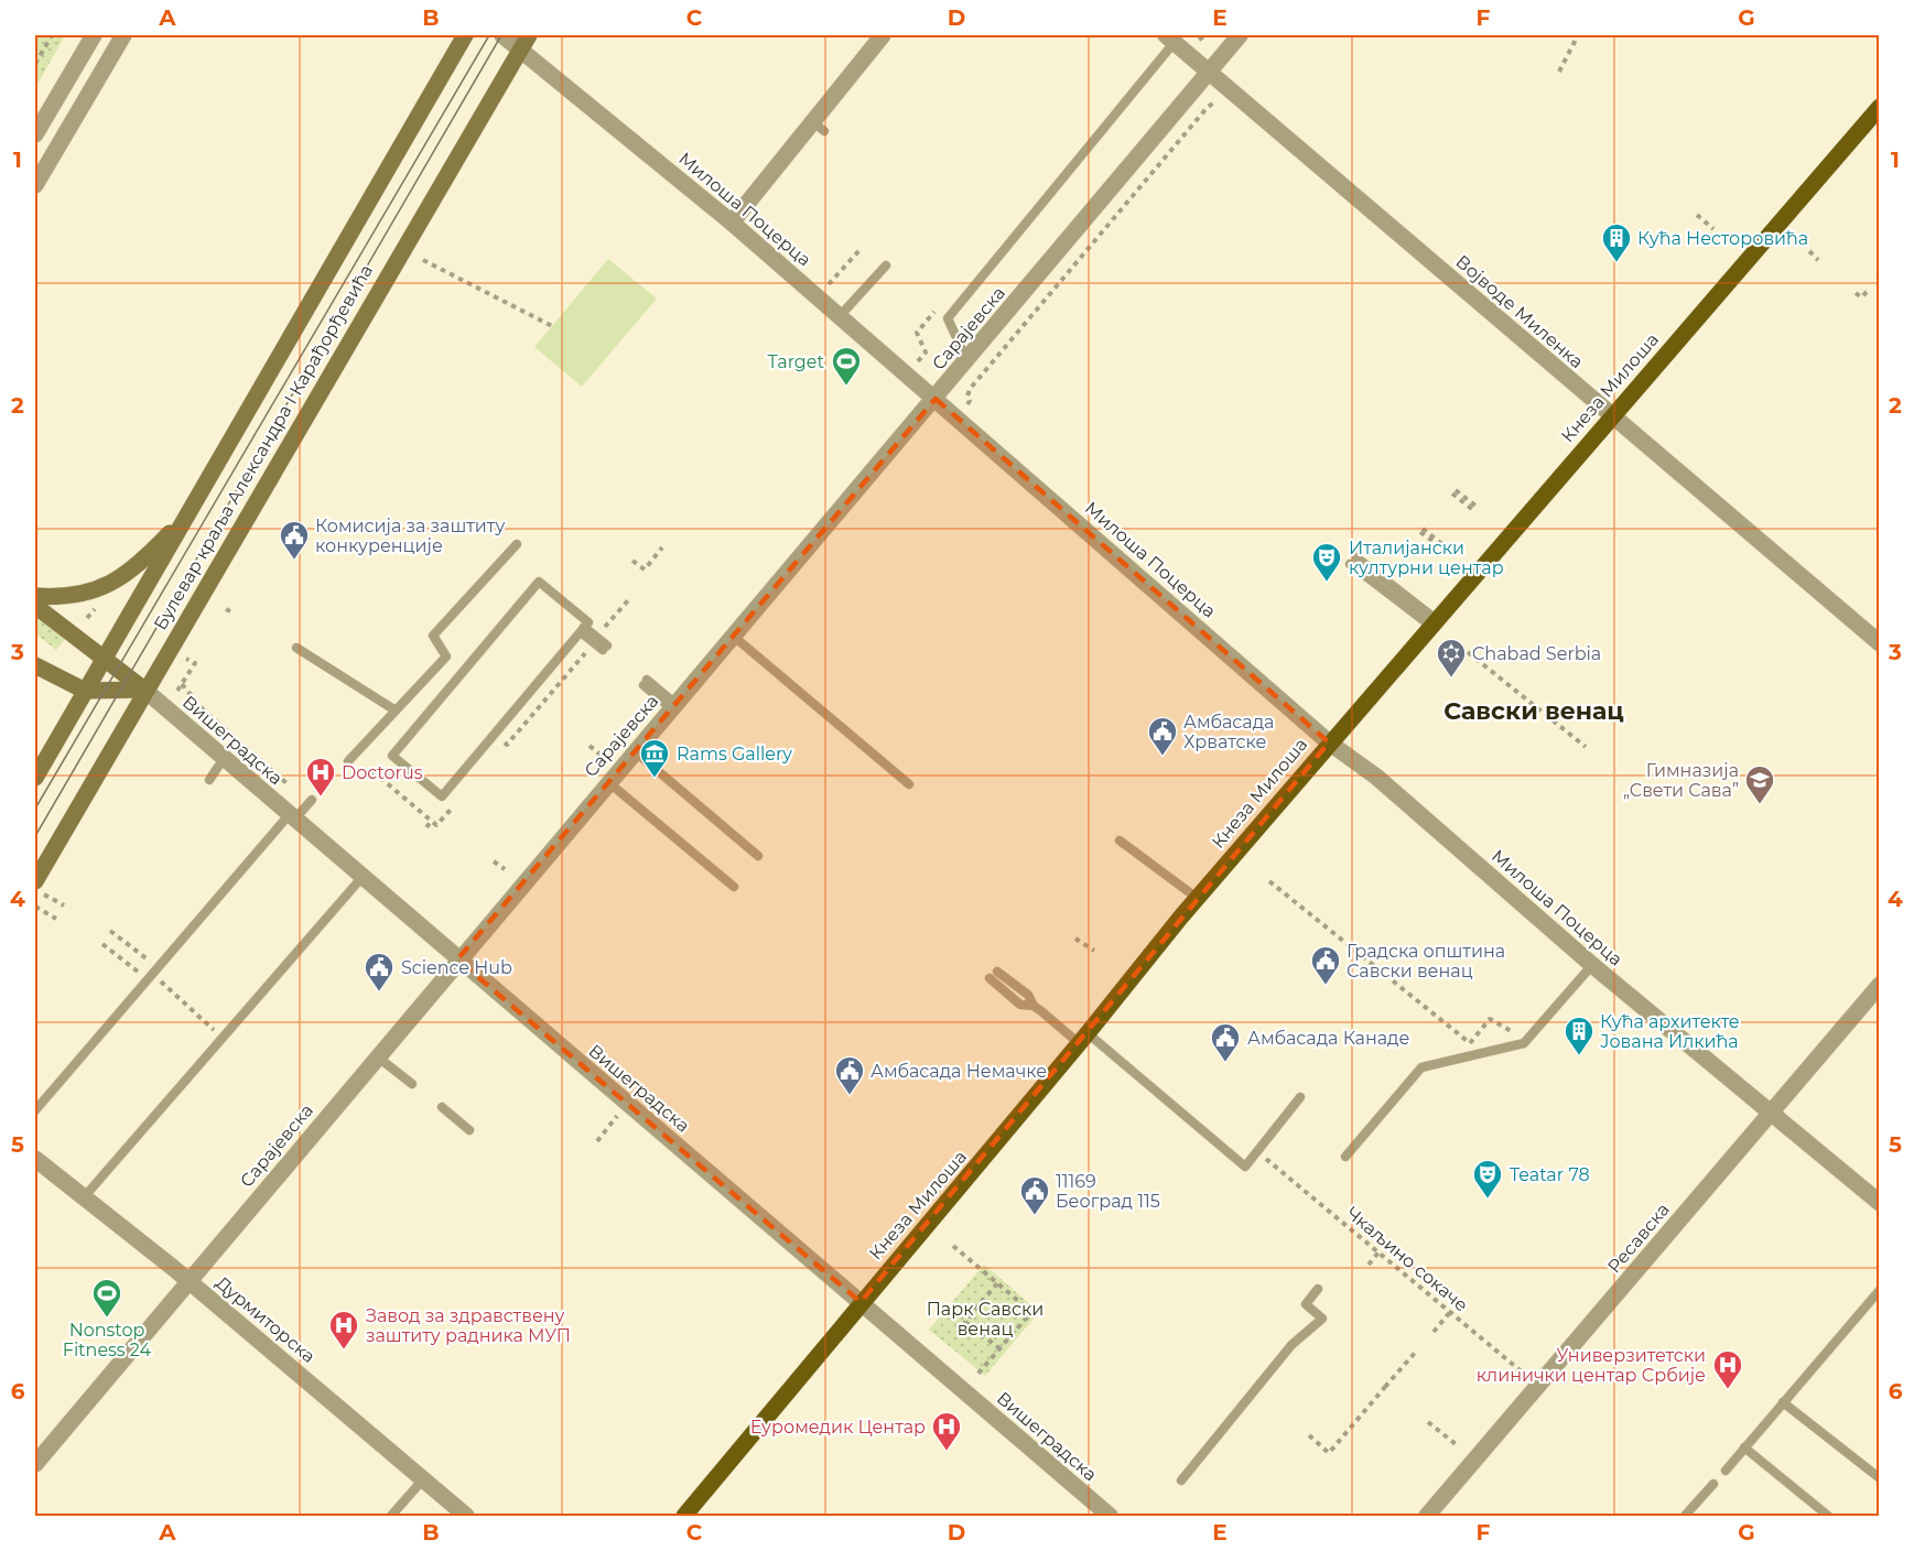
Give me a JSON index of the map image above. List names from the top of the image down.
{
  "streets": {
    "main road": ["Кнеза Милоша", "Булевар краља Александра I Карађорђевића"],
    "street": [
      "Милоша Поцерца",
      "Војводе Миленка",
      "Сарајевска",
      "Вишеградска",
      "Ресавска",
      "Дурмиторска"
    ],
    "path": ["Чкаљино сокаче"]
  },
  "crossings": [
    ["Милоша Поцерца", "Сарајевска"],
    ["Милоша Поцерца", "Кнеза Милоша"],
    ["Милоша Поцерца", "Булевар краља Александра I Карађорђевића"],
    ["Милоша Поцерца", "Ресавска"],
    ["Војводе Миленка", "Сарајевска"],
    ["Војводе Миленка", "Кнеза Милоша"],
    ["Сарајевска", "Вишеградска"],
    ["Сарајевска", "Дурмиторска"],
    ["Кнеза Милоша", "Вишеградска"],
    ["Булевар краља Александра I Карађорђевића", "Вишеградска"],
    ["Ресавска", "Чкаљино сокаче"]
  ],
  "districts": ["Савски венац"],
  "parks": ["Парк Савски венац"],
  "places": {
    "building": ["Кућа Несторовића", "Кућа архитекте Јована Илкића"],
    "sports": ["Target", "Nonstop Fitness 24"],
    "public building": [
      "Комисија за заштиту конкуренције",
      "Амбасада Хрватске",
      "Градска општина Савски венац",
      "Science Hub",
      "Амбасада Канаде",
      "Амбасада Немачке",
      "11169 Београд 115"
    ],
    "theatre": ["Италијански културни центар", "Teatar 78"],
    "synagogue": ["Chabad Serbia"],
    "museum": ["Rams Gallery"],
    "hospital": [
      "Doctorus",
      "Завод за здравствену заштиту радника МУП",
      "Универзитетски клинички центар Србије",
      "Еуромедик Центар"
    ],
    "school or university": ["Гимназија „Свети Сава”"]
  },
  "grid": {
    "columns": [
      "A",
      "B",
      "C",
      "D",
      "E",
      "F",
      "G"
    ],
    "rows": [
      "1",
      "2",
      "3",
      "4",
      "5",
      "6"
    ]
  }
}
